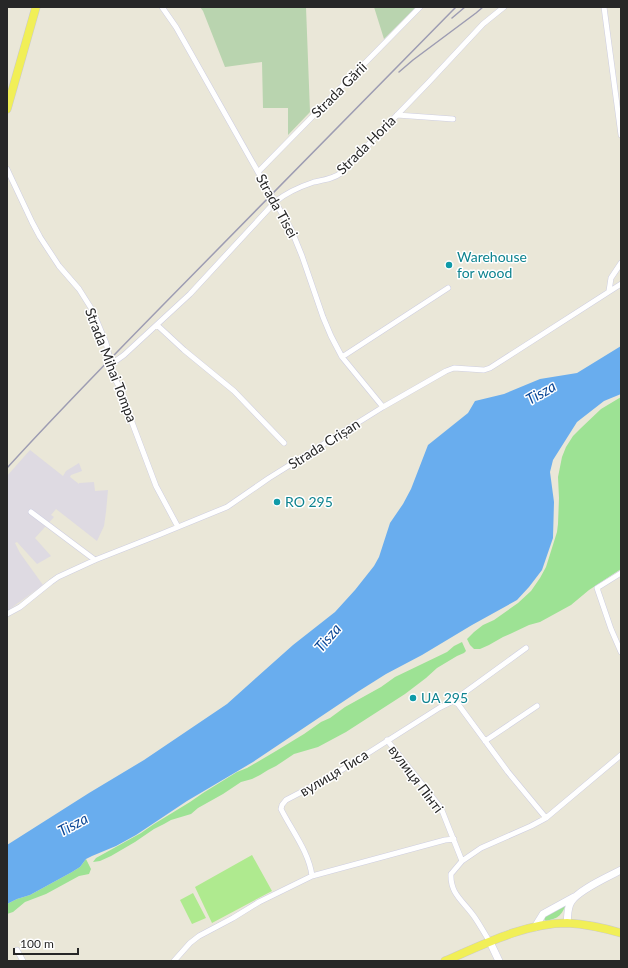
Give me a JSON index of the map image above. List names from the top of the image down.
{
  "streets": {
    "street": [
      "Strada Gării",
      "Strada Horia",
      "Strada Tisei",
      "Strada Mihai Tompa",
      "Strada Crișan",
      "вулиця Тиса",
      "вулиця Пінті"
    ]
  },
  "crossings": [
    ["Strada Gării", "Strada Tisei"],
    ["Strada Horia", "Strada Tisei"],
    ["Strada Horia", "Strada Mihai Tompa"],
    ["Strada Tisei", "Strada Crișan"],
    ["Strada Mihai Tompa", "Strada Crișan"],
    ["вулиця Тиса", "вулиця Пінті"]
  ],
  "water": ["Tisza"],
  "places": ["Warehouse for wood", "RO 295", "UA 295"],
  "scale_bar": "100 m"
}
